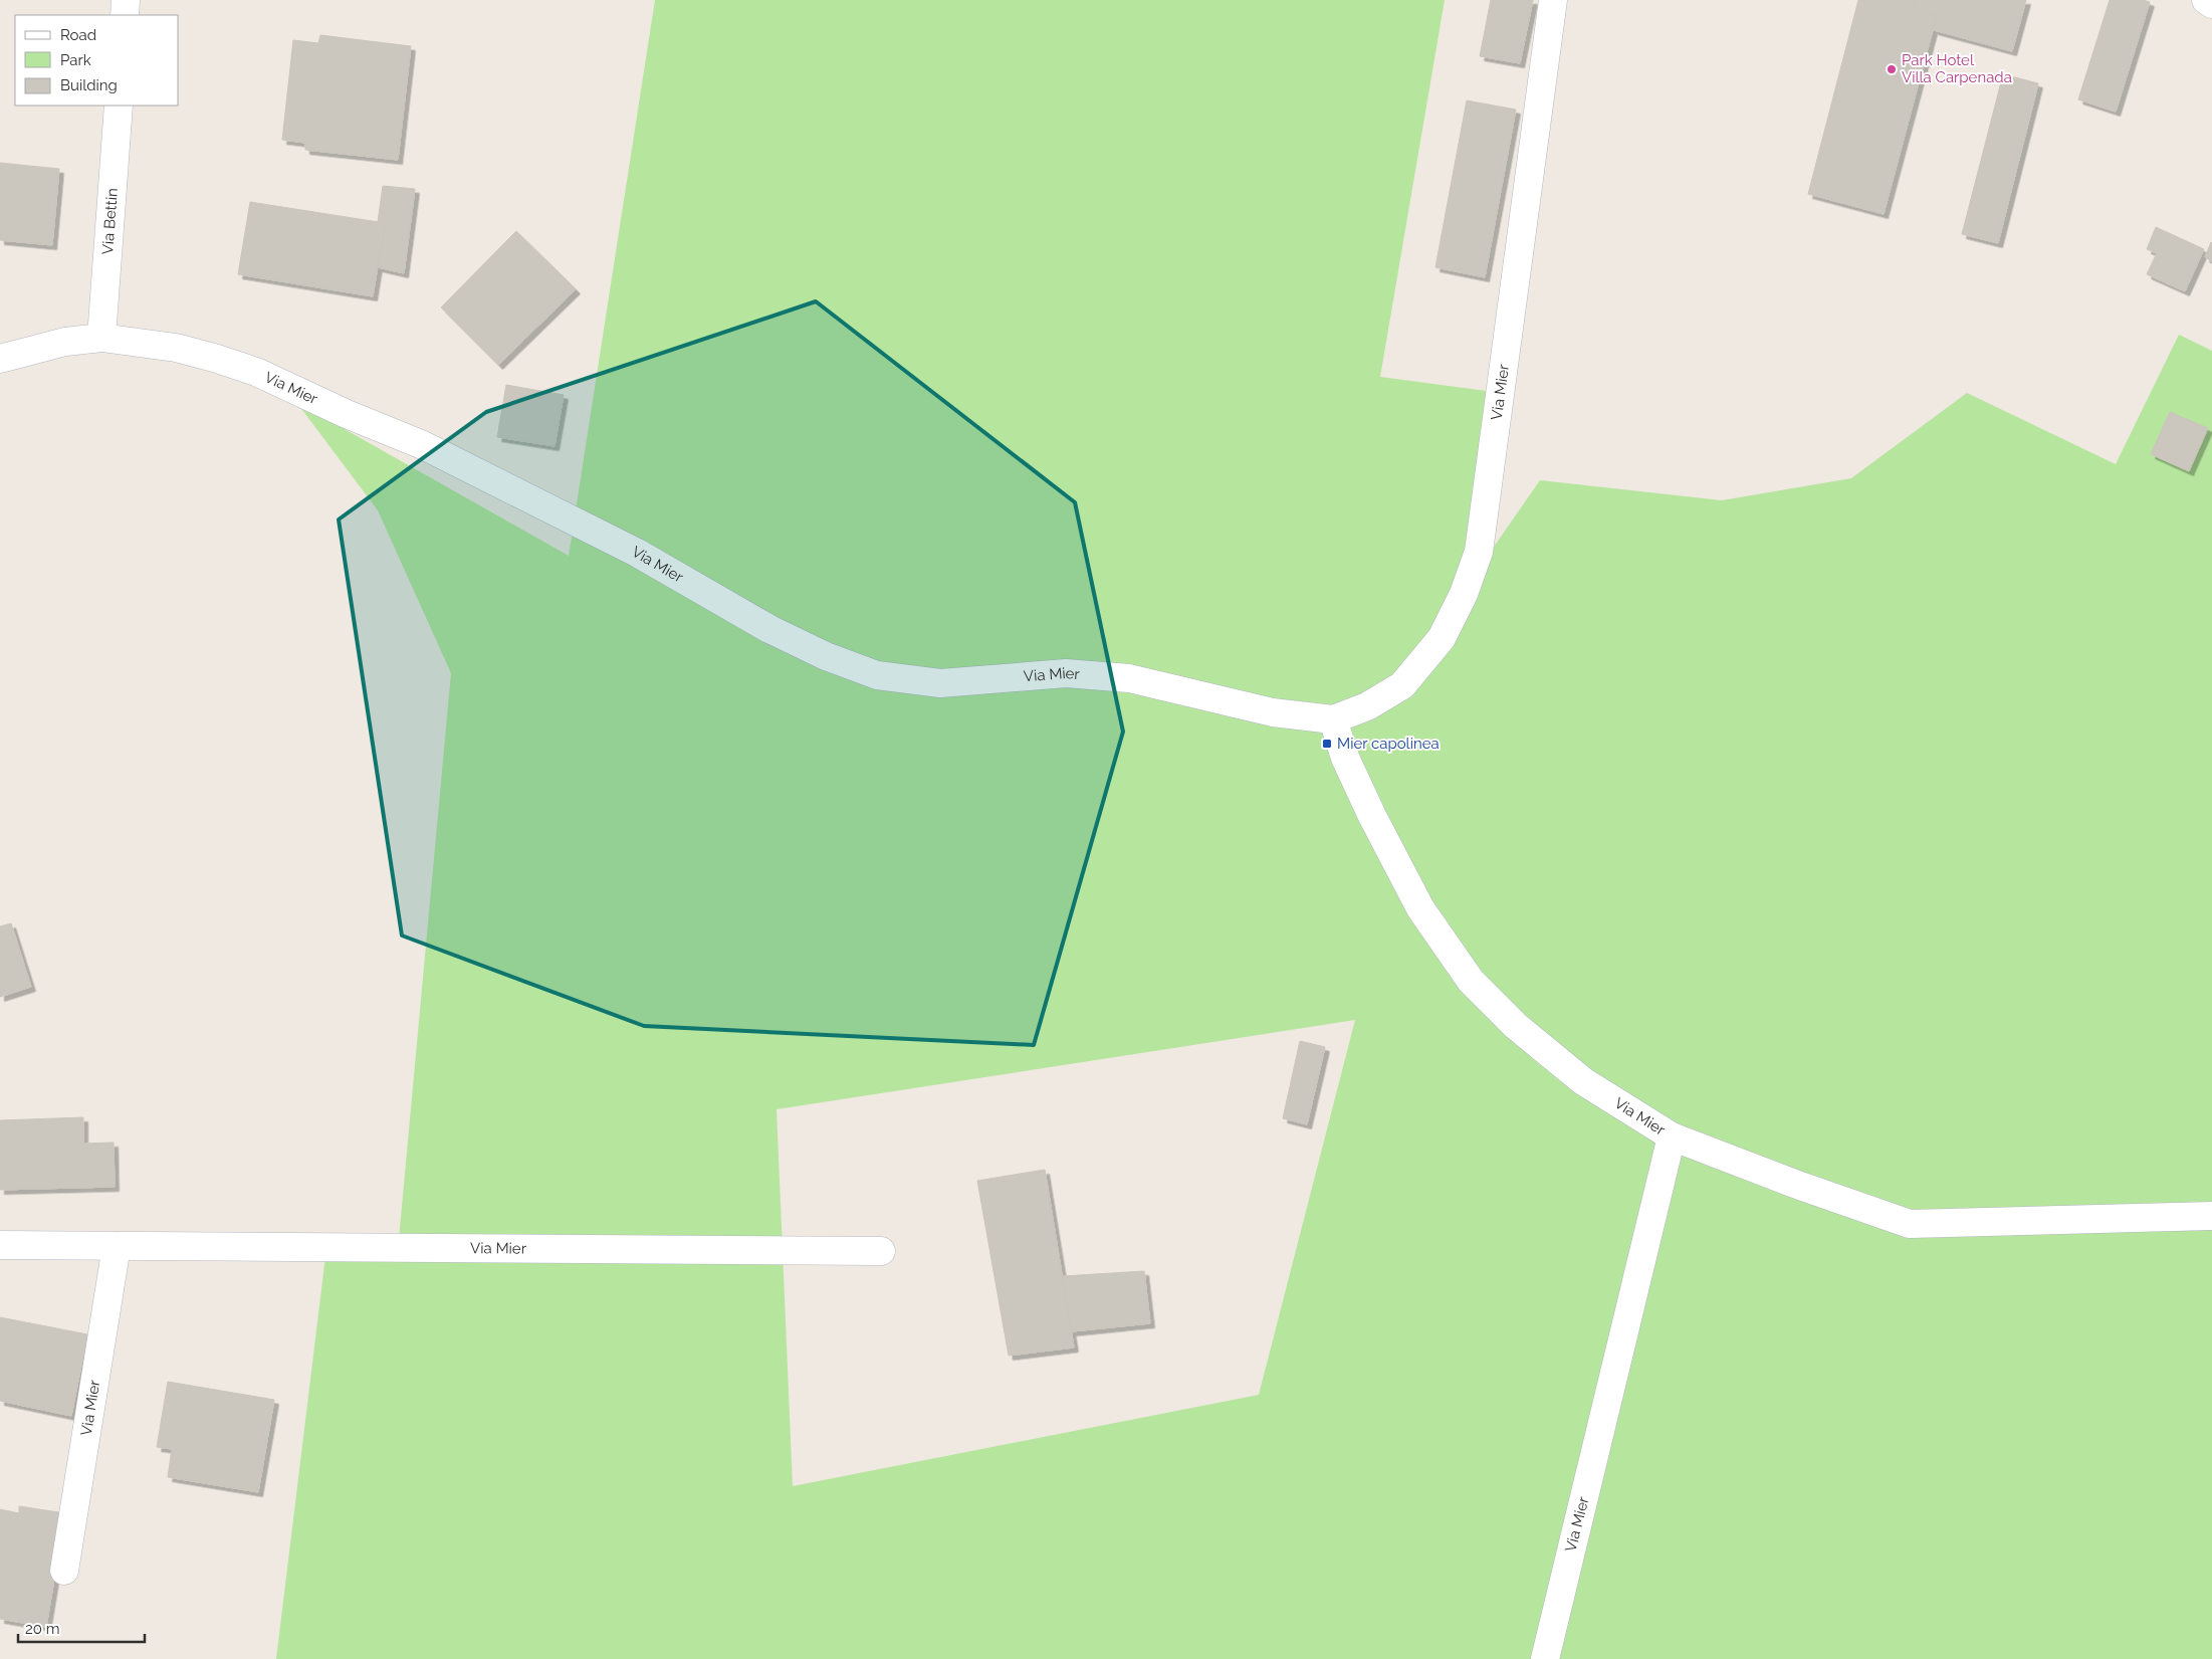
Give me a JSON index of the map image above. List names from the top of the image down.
{
  "streets": {
    "street": ["Via Bettin", "Via Mier"]
  },
  "crossings": [
    ["Via Bettin", "Via Mier"]
  ],
  "places": {
    "other": ["Park Hotel Villa Carpenada"],
    "transit": ["Mier capolinea"]
  },
  "legend": ["Road", "Park", "Building"],
  "scale_bar": "20 m"
}
